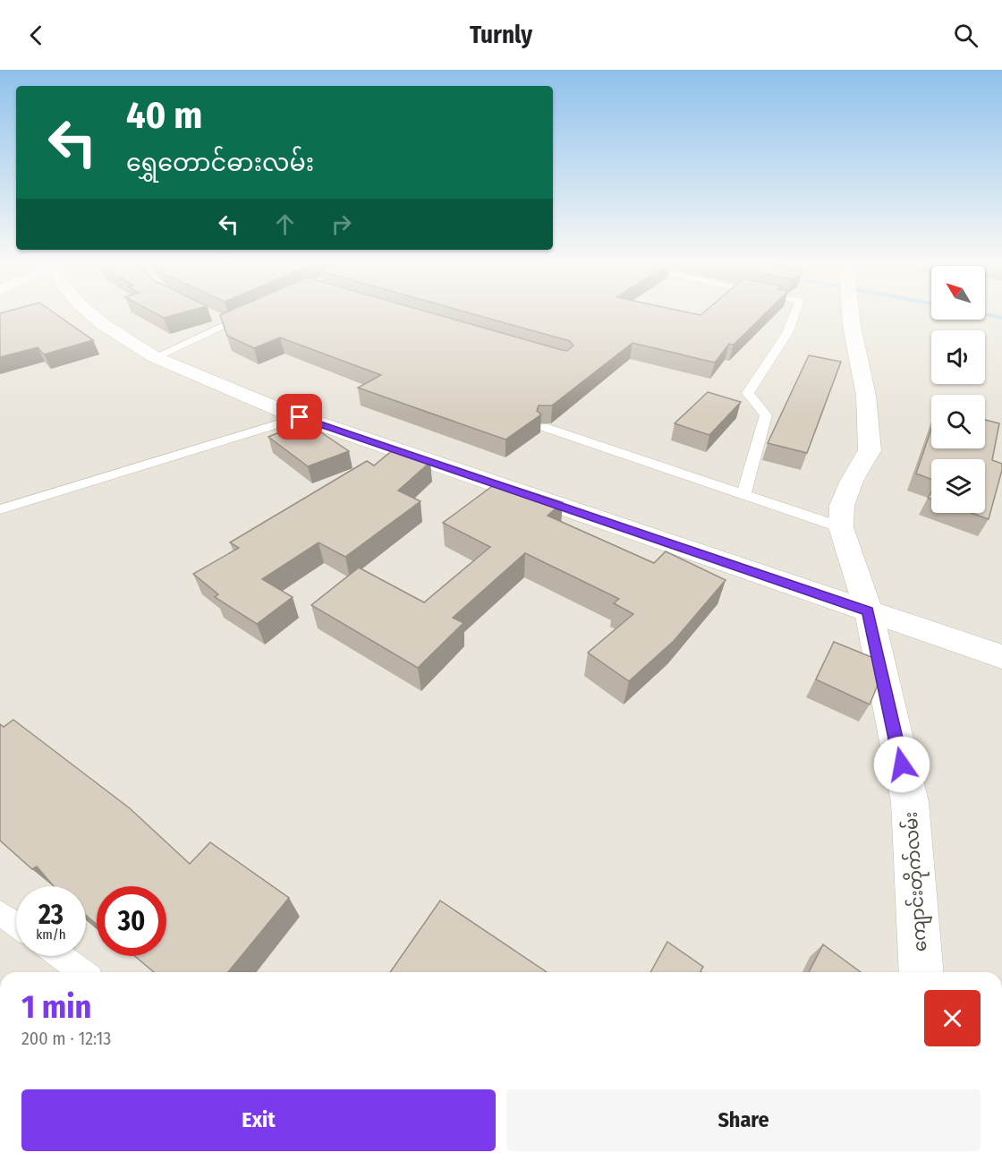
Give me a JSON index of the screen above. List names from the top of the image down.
{
  "streets": {
    "street": ["ကျောင်းတိုက်လမ်း"]
  },
  "north": "top left",
  "page": {
    "header": "Turnly",
    "turn": ["40 m", "ရွှေတောင်ဓားလမ်း"],
    "speed": "23 km/h",
    "limit": "30",
    "heading": ["1 min", "200 m · 12:13"],
    "buttons": ["Exit", "Share"]
  }
}
